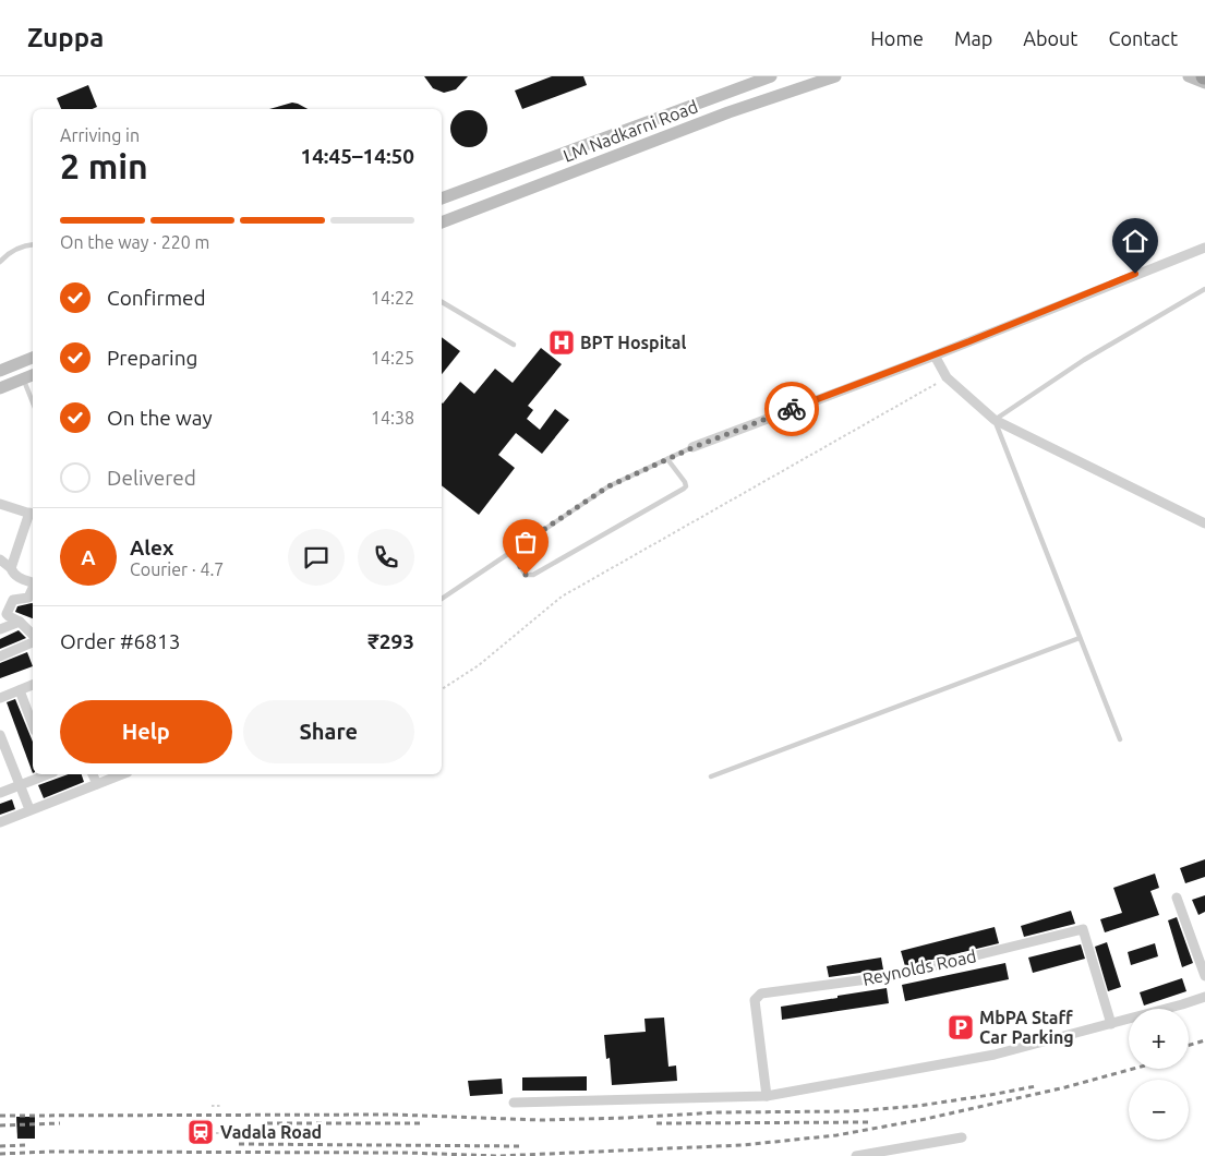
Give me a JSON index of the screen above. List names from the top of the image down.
{
  "streets": {
    "street": ["LM Nadkarni Road", "Reynolds Road"]
  },
  "places": {
    "hospital": ["BPT Hospital"],
    "parking": ["MbPA Staff Car Parking"],
    "station": ["Vadala Road"]
  },
  "page": {
    "header": "Zuppa",
    "nav": [
      "Home",
      "Map",
      "About",
      "Contact"
    ],
    "heading": ["2 min", "Arriving in", "14:45–14:50"],
    "panel": [
      "Alex",
      "Courier · 4.7",
      "Order #6813",
      "₹293"
    ],
    "bar": "On the way · 220 m",
    "list": [
      ["Confirmed", "14:22"],
      ["Preparing", "14:25"],
      ["On the way", "14:38"],
      "Delivered"
    ],
    "round": "A",
    "buttons": ["Help", "Share"],
    "map_buttons": ["+", "−"]
  }
}
